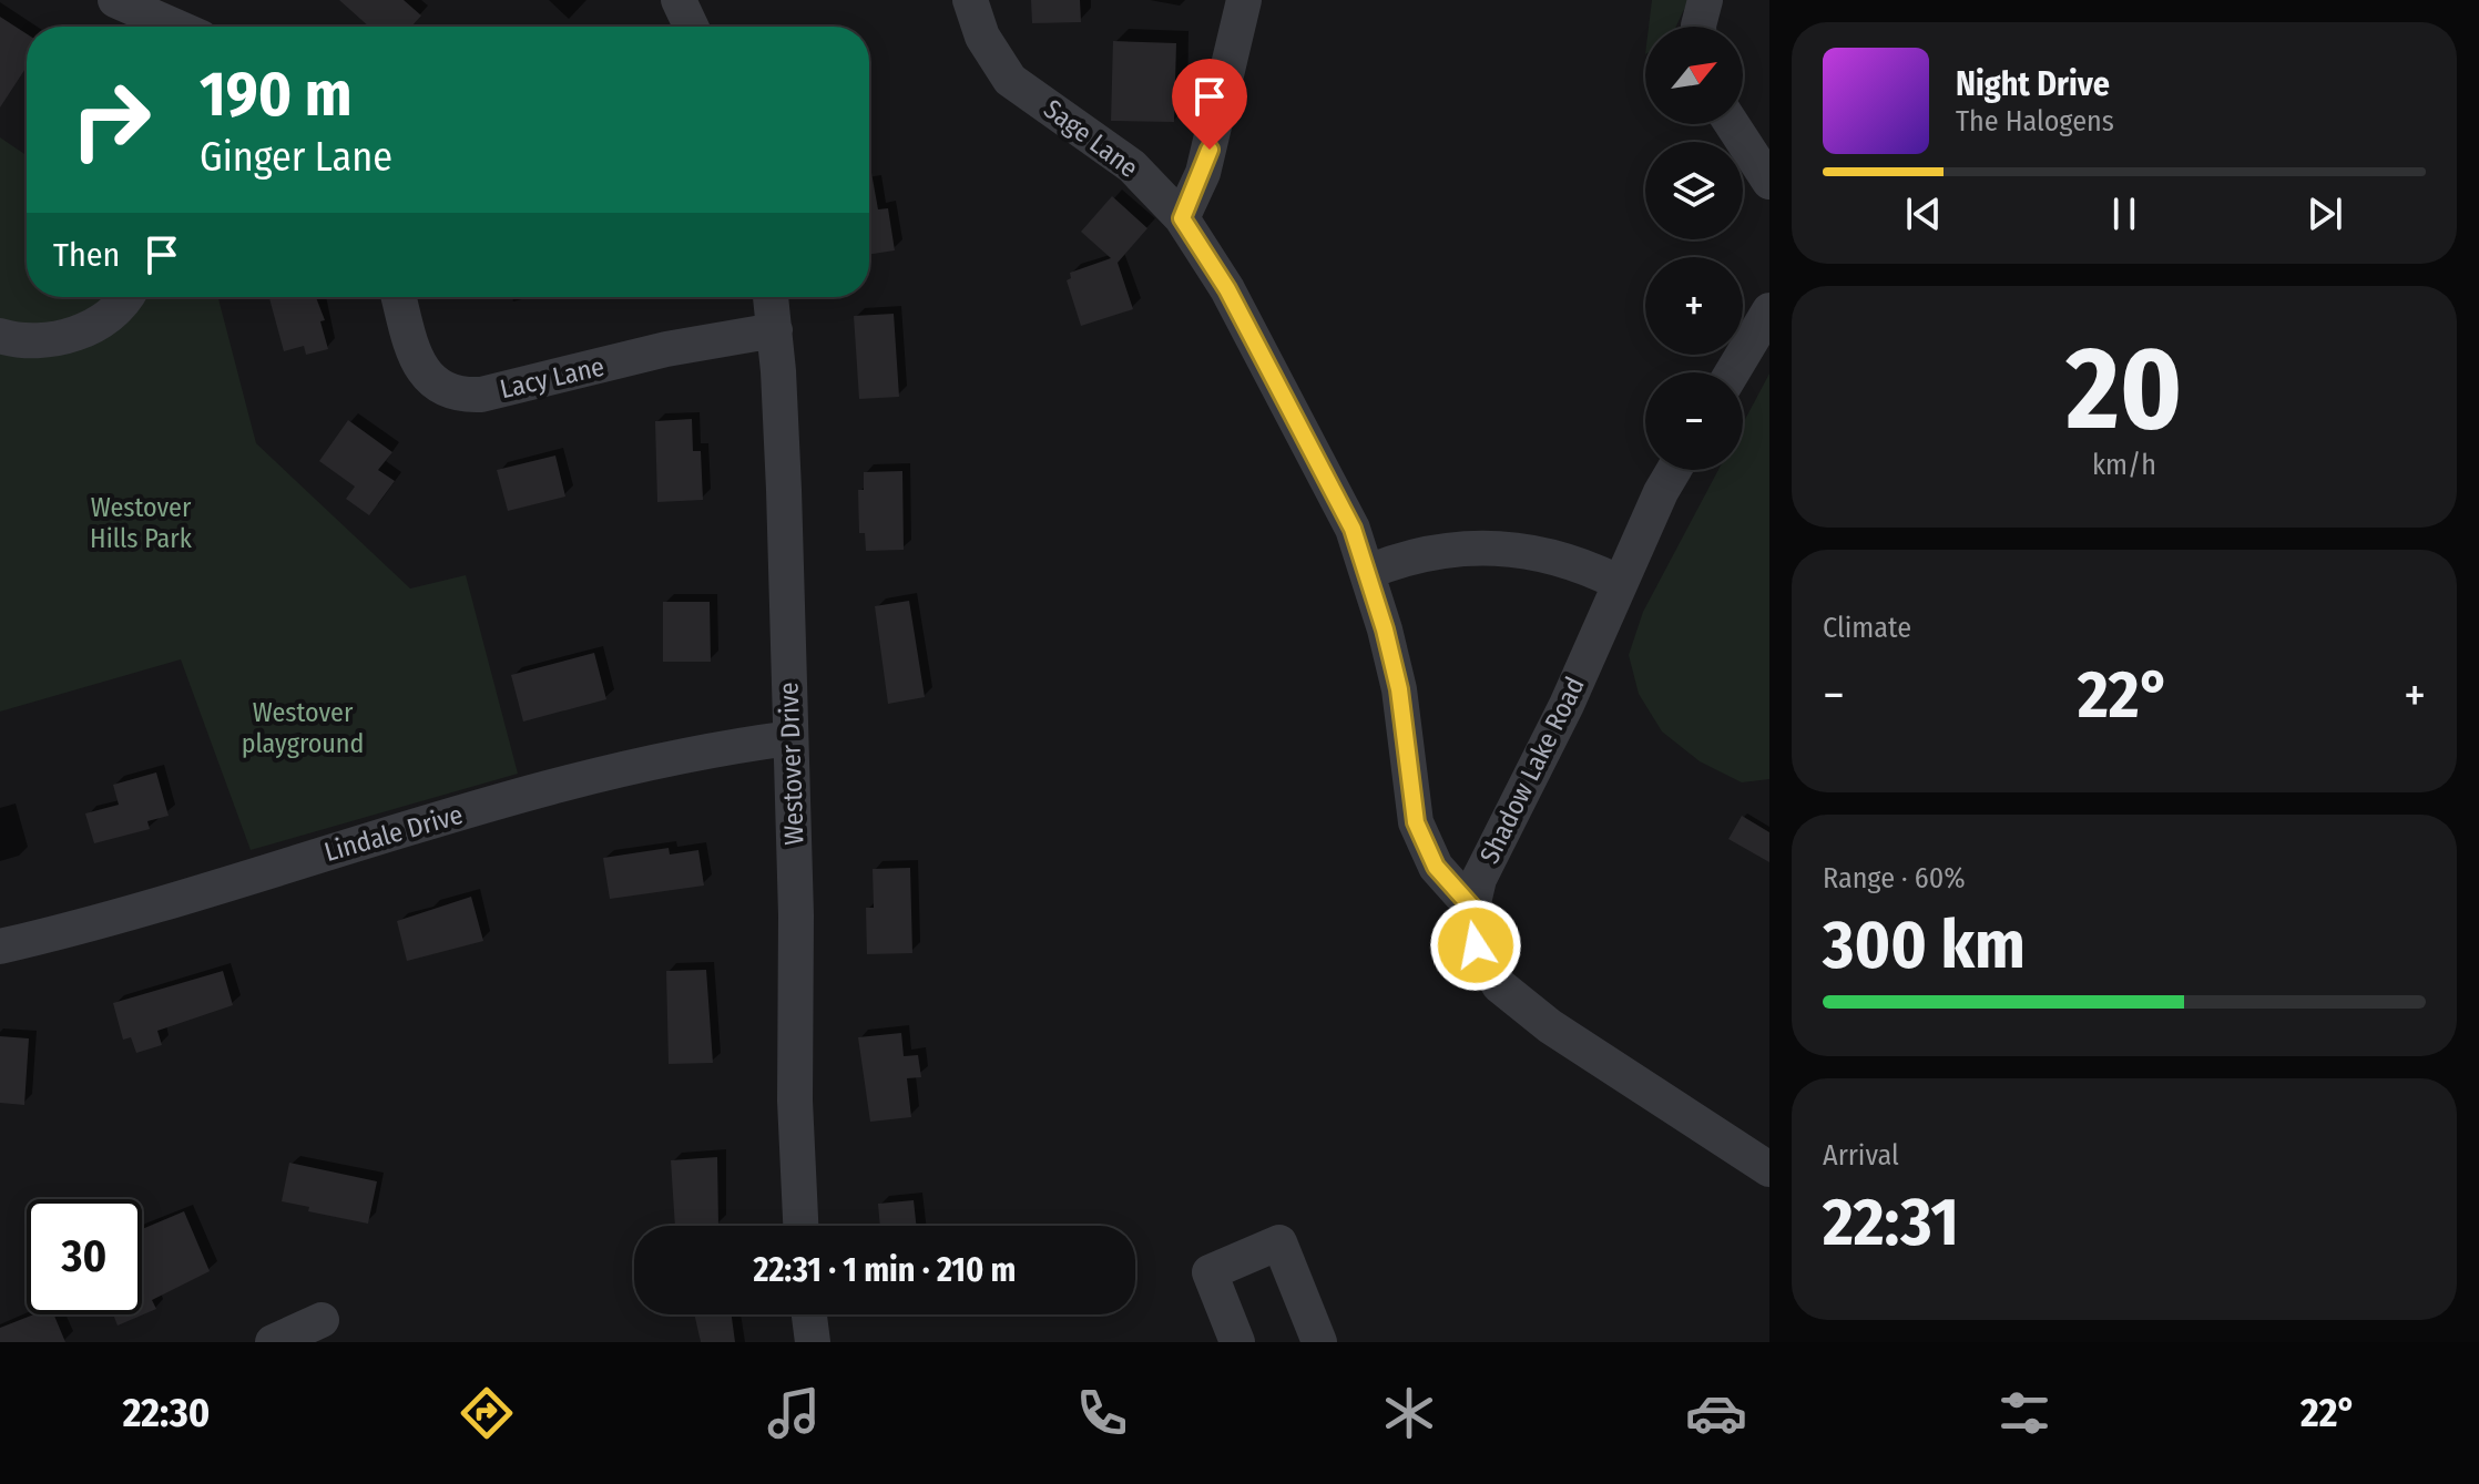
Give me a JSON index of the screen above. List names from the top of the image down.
{
  "streets": {
    "street": [
      "Sage Lane",
      "Lacy Lane",
      "Westover Drive",
      "Shadow Lake Road",
      "Lindale Drive"
    ]
  },
  "crossings": [
    ["Sage Lane", "Shadow Lake Road"],
    ["Lacy Lane", "Westover Drive"],
    ["Westover Drive", "Lindale Drive"]
  ],
  "parks": ["Westover Hills Park", "Westover playground"],
  "north": "top right",
  "page": {
    "map_buttons": ["+", "−"],
    "turn": ["190 m", "Ginger Lane"],
    "song": ["Night Drive", "The Halogens"],
    "then": "Then",
    "tile": [
      ["20", "km/h"],
      "Climate",
      ["Range · 60%", "300 km"],
      ["Arrival", "22:31"]
    ],
    "heat": ["−", "22°", "+"],
    "limit": "30",
    "trip": "22:31 · 1 min · 210 m",
    "tabs": ["22:30", "22°"]
  }
}
